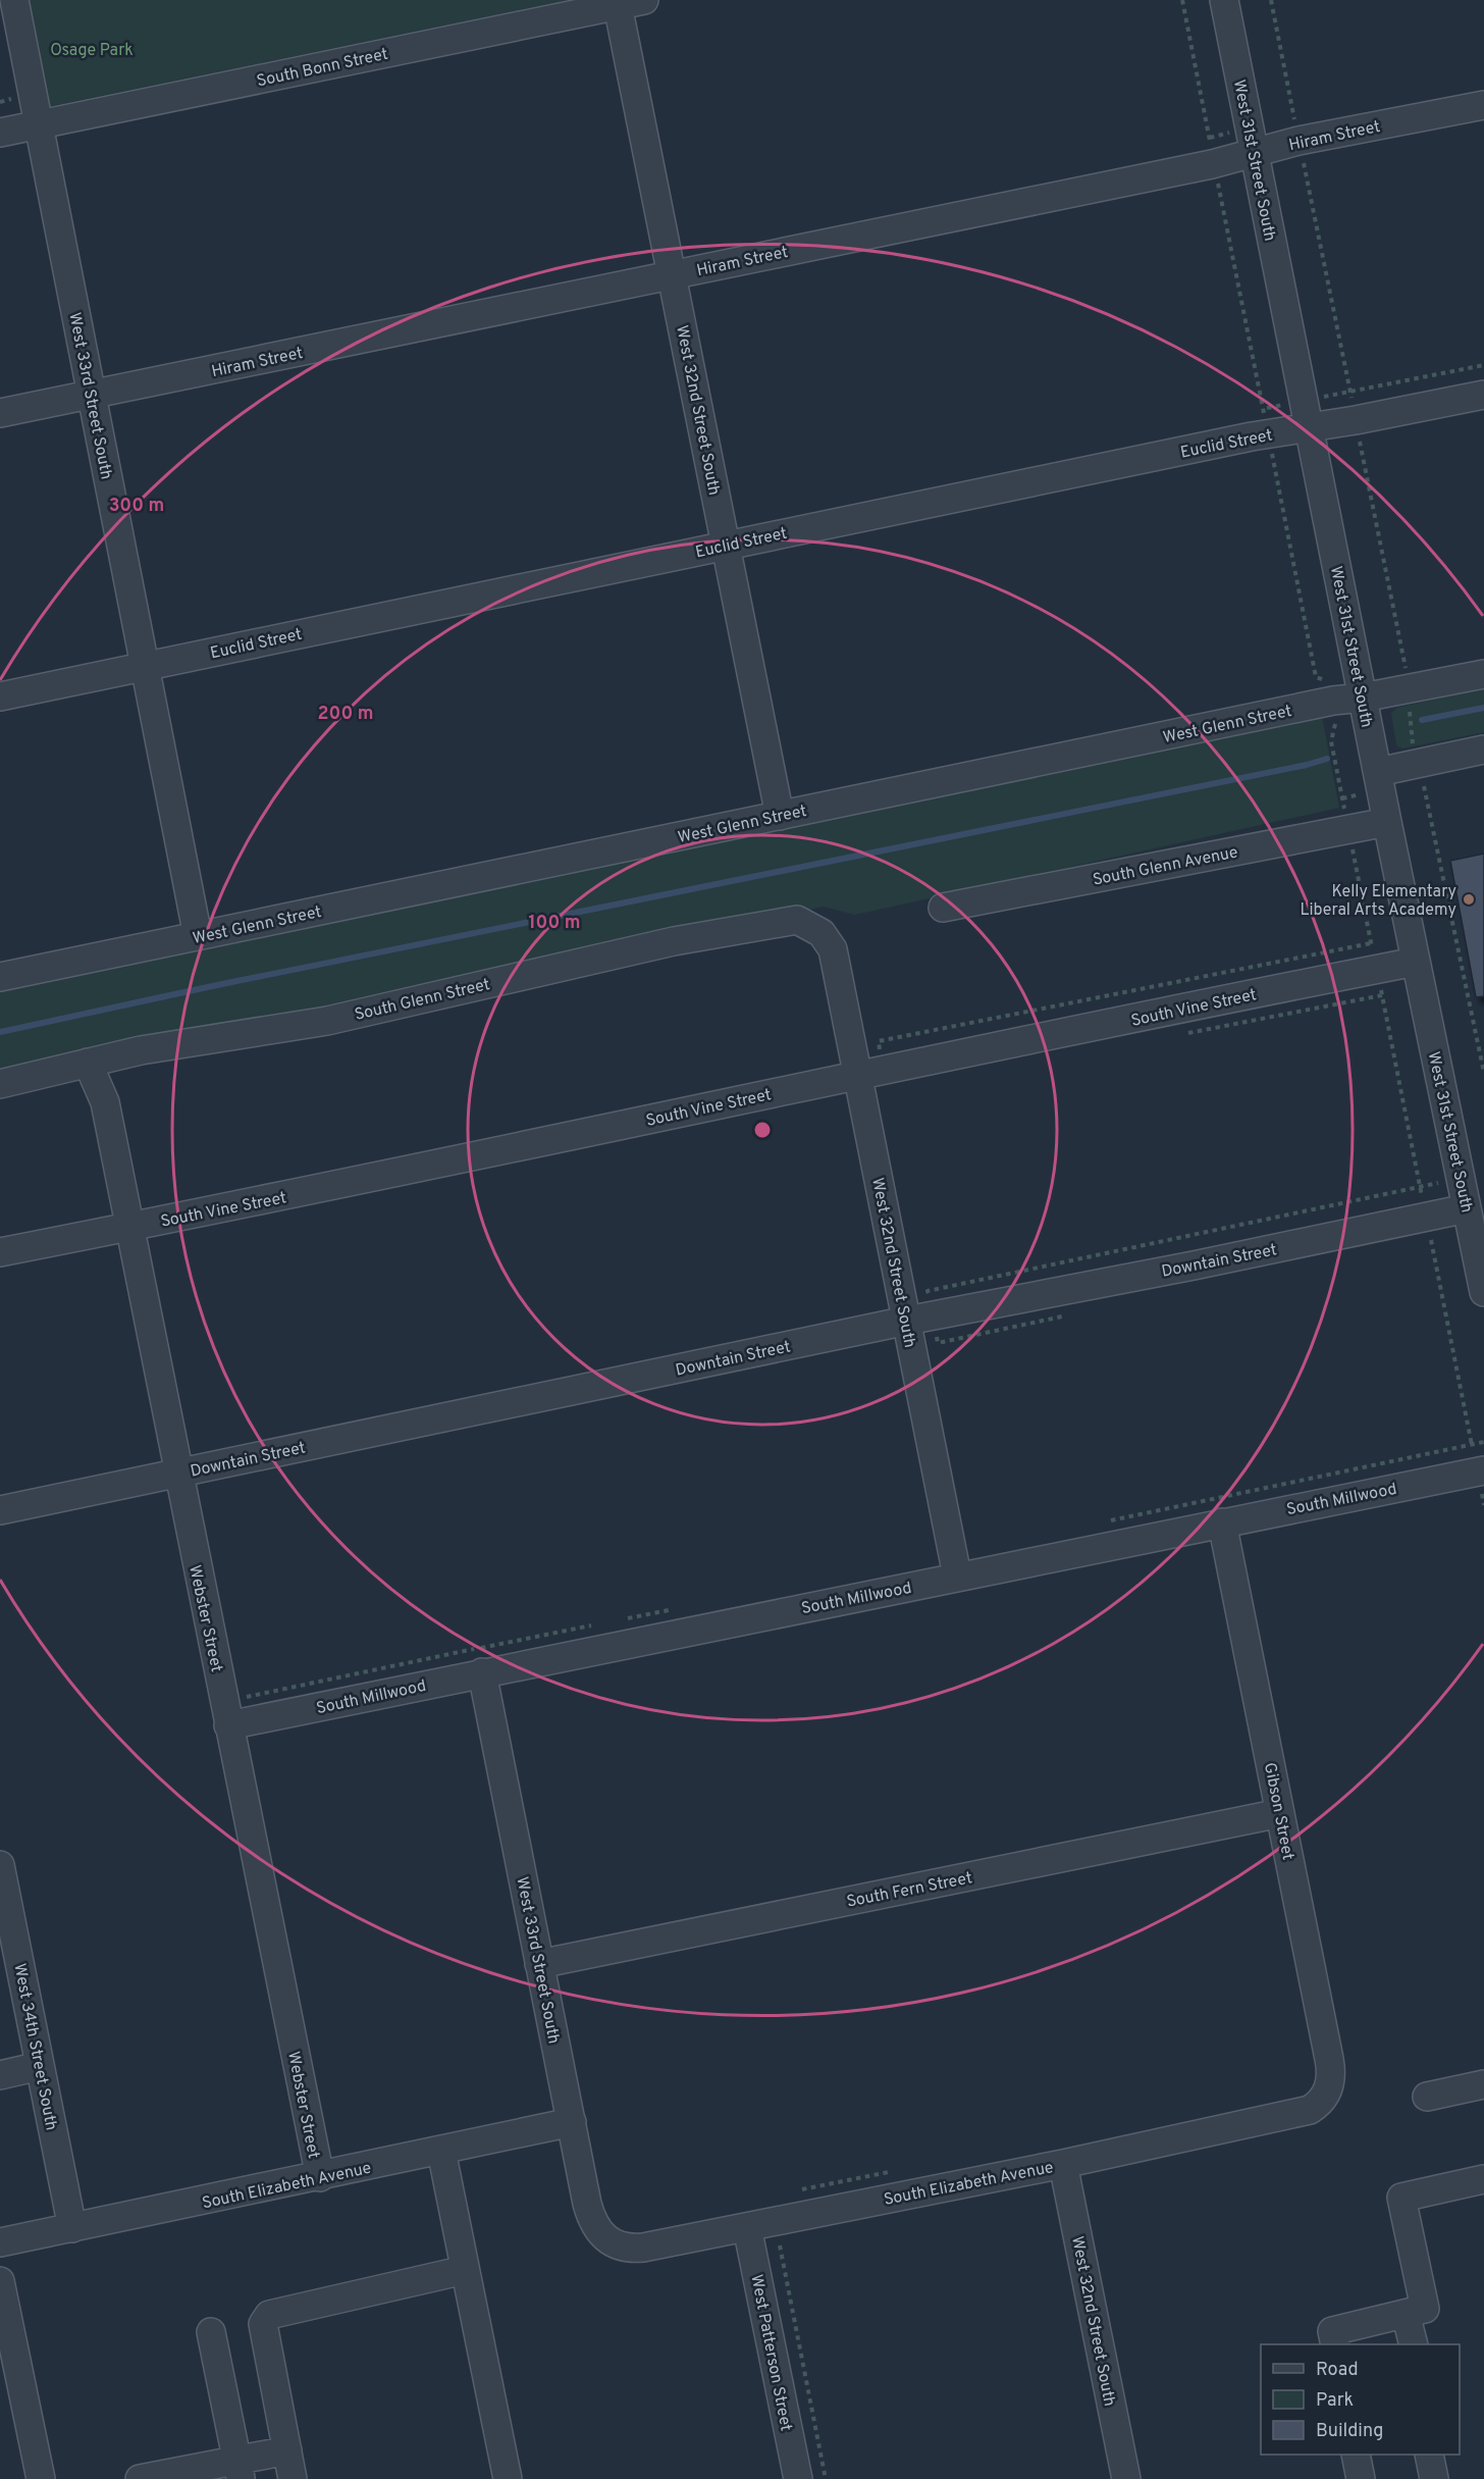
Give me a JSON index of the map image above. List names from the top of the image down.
{
  "streets": {
    "street": [
      "South Bonn Street",
      "Hiram Street",
      "West 31st Street South",
      "West 33rd Street South",
      "West 32nd Street South",
      "Euclid Street",
      "West Glenn Street",
      "South Glenn Avenue",
      "South Glenn Street",
      "South Vine Street",
      "Downtain Street",
      "South Millwood",
      "Webster Street",
      "Gibson Street",
      "South Fern Street",
      "West 34th Street South",
      "South Elizabeth Avenue",
      "West Patterson Street"
    ]
  },
  "crossings": [
    ["South Bonn Street", "West 33rd Street South"],
    ["South Bonn Street", "West 32nd Street South"],
    ["Hiram Street", "West 31st Street South"],
    ["Hiram Street", "West 33rd Street South"],
    ["Hiram Street", "West 32nd Street South"],
    ["West 31st Street South", "Euclid Street"],
    ["West 31st Street South", "West Glenn Street"],
    ["West 31st Street South", "South Glenn Avenue"],
    ["West 31st Street South", "South Vine Street"],
    ["West 31st Street South", "Downtain Street"],
    ["West 33rd Street South", "Euclid Street"],
    ["West 33rd Street South", "West Glenn Street"],
    ["West 33rd Street South", "South Millwood"],
    ["West 33rd Street South", "South Fern Street"],
    ["West 33rd Street South", "South Elizabeth Avenue"],
    ["West 32nd Street South", "Euclid Street"],
    ["West 32nd Street South", "West Glenn Street"],
    ["West 32nd Street South", "South Glenn Street"],
    ["West 32nd Street South", "South Vine Street"],
    ["West 32nd Street South", "Downtain Street"],
    ["West 32nd Street South", "South Millwood"],
    ["West 32nd Street South", "South Elizabeth Avenue"],
    ["South Glenn Street", "Webster Street"],
    ["South Vine Street", "Webster Street"],
    ["Downtain Street", "Webster Street"],
    ["South Millwood", "Webster Street"],
    ["South Millwood", "Gibson Street"],
    ["Webster Street", "South Elizabeth Avenue"],
    ["Gibson Street", "South Fern Street"],
    ["Gibson Street", "South Elizabeth Avenue"],
    ["West 34th Street South", "South Elizabeth Avenue"],
    ["South Elizabeth Avenue", "West Patterson Street"]
  ],
  "parks": ["Osage Park"],
  "places": ["Kelly Elementary Liberal Arts Academy"],
  "legend": ["Road", "Park", "Building"],
  "rings": ["300 m", "200 m", "100 m"]
}
